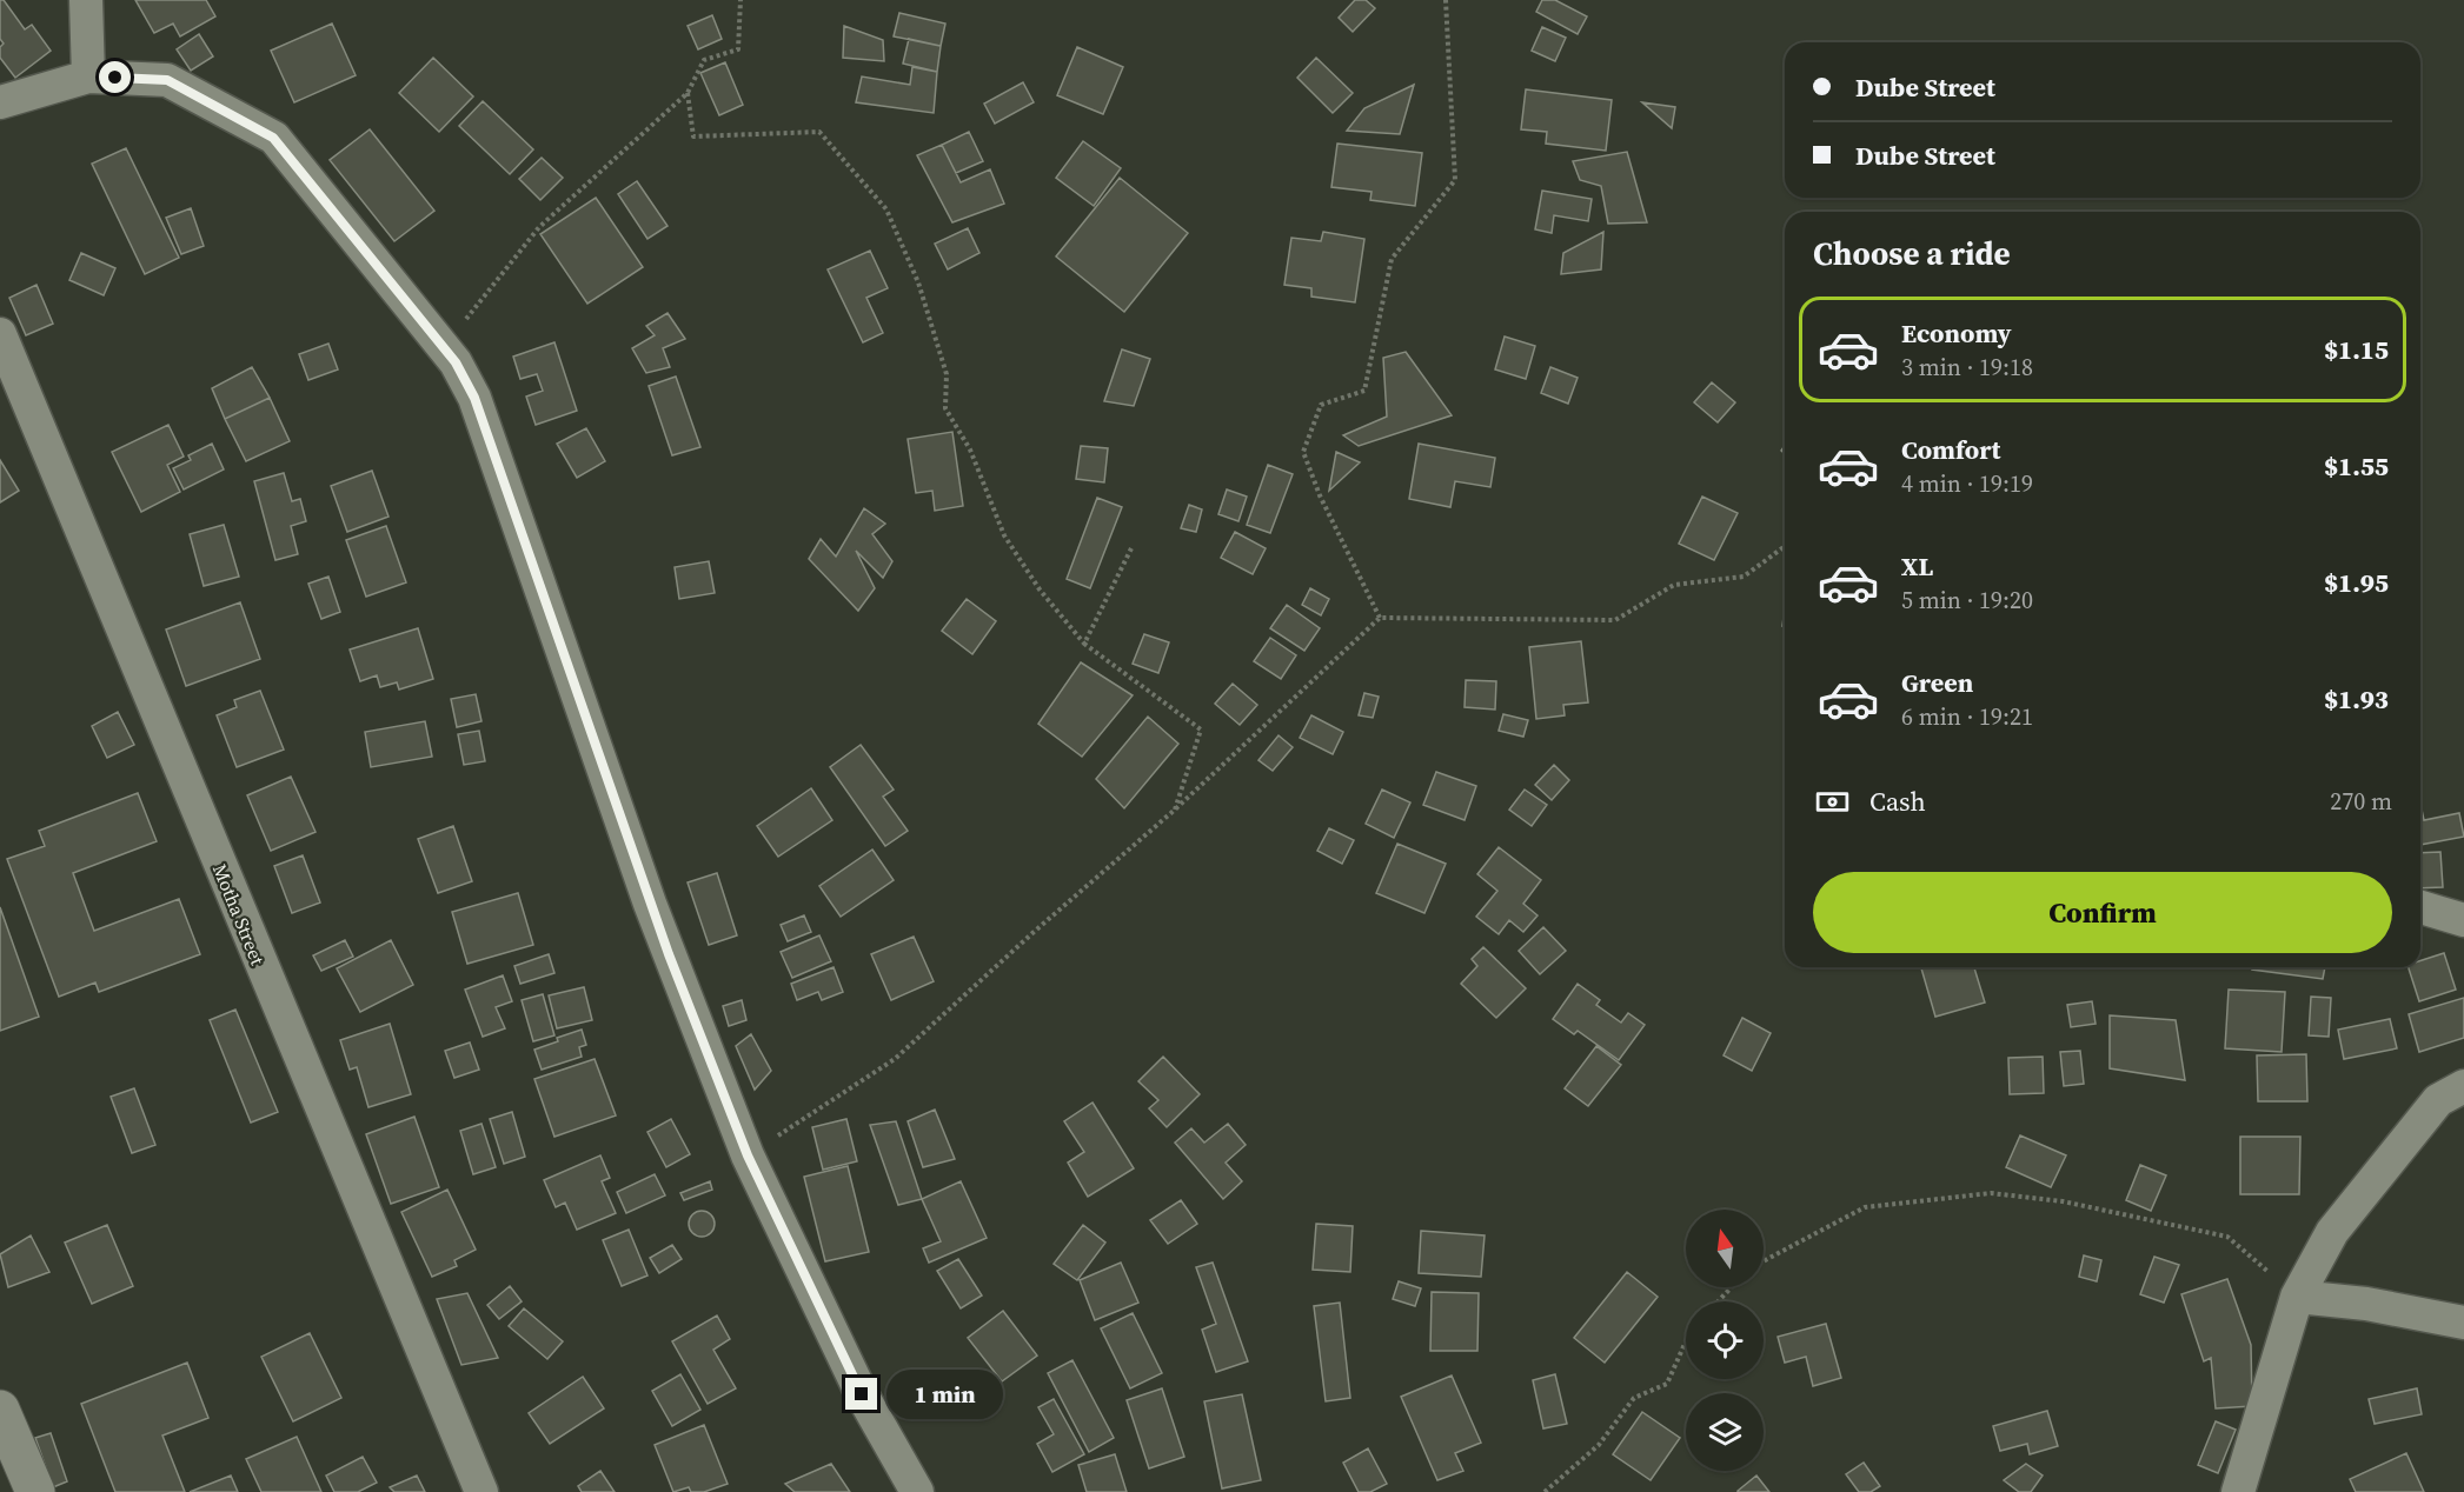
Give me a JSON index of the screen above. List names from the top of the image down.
{
  "streets": {
    "street": ["Motha Street"]
  },
  "north": "top",
  "page": {
    "banner": ["Dube Street", "Dube Street"],
    "heading": "Choose a ride",
    "list": [
      {
        "name": "Economy",
        "note": "3 min · 19:18",
        "value": "$1.15"
      },
      {
        "name": "Comfort",
        "note": "4 min · 19:19",
        "value": "$1.55"
      },
      {
        "name": "XL",
        "note": "5 min · 19:20",
        "value": "$1.95"
      },
      {
        "name": "Green",
        "note": "6 min · 19:21",
        "value": "$1.93"
      }
    ],
    "pay": ["Cash", "270 m"],
    "buttons": "Confirm",
    "bubble": "1 min"
  }
}
